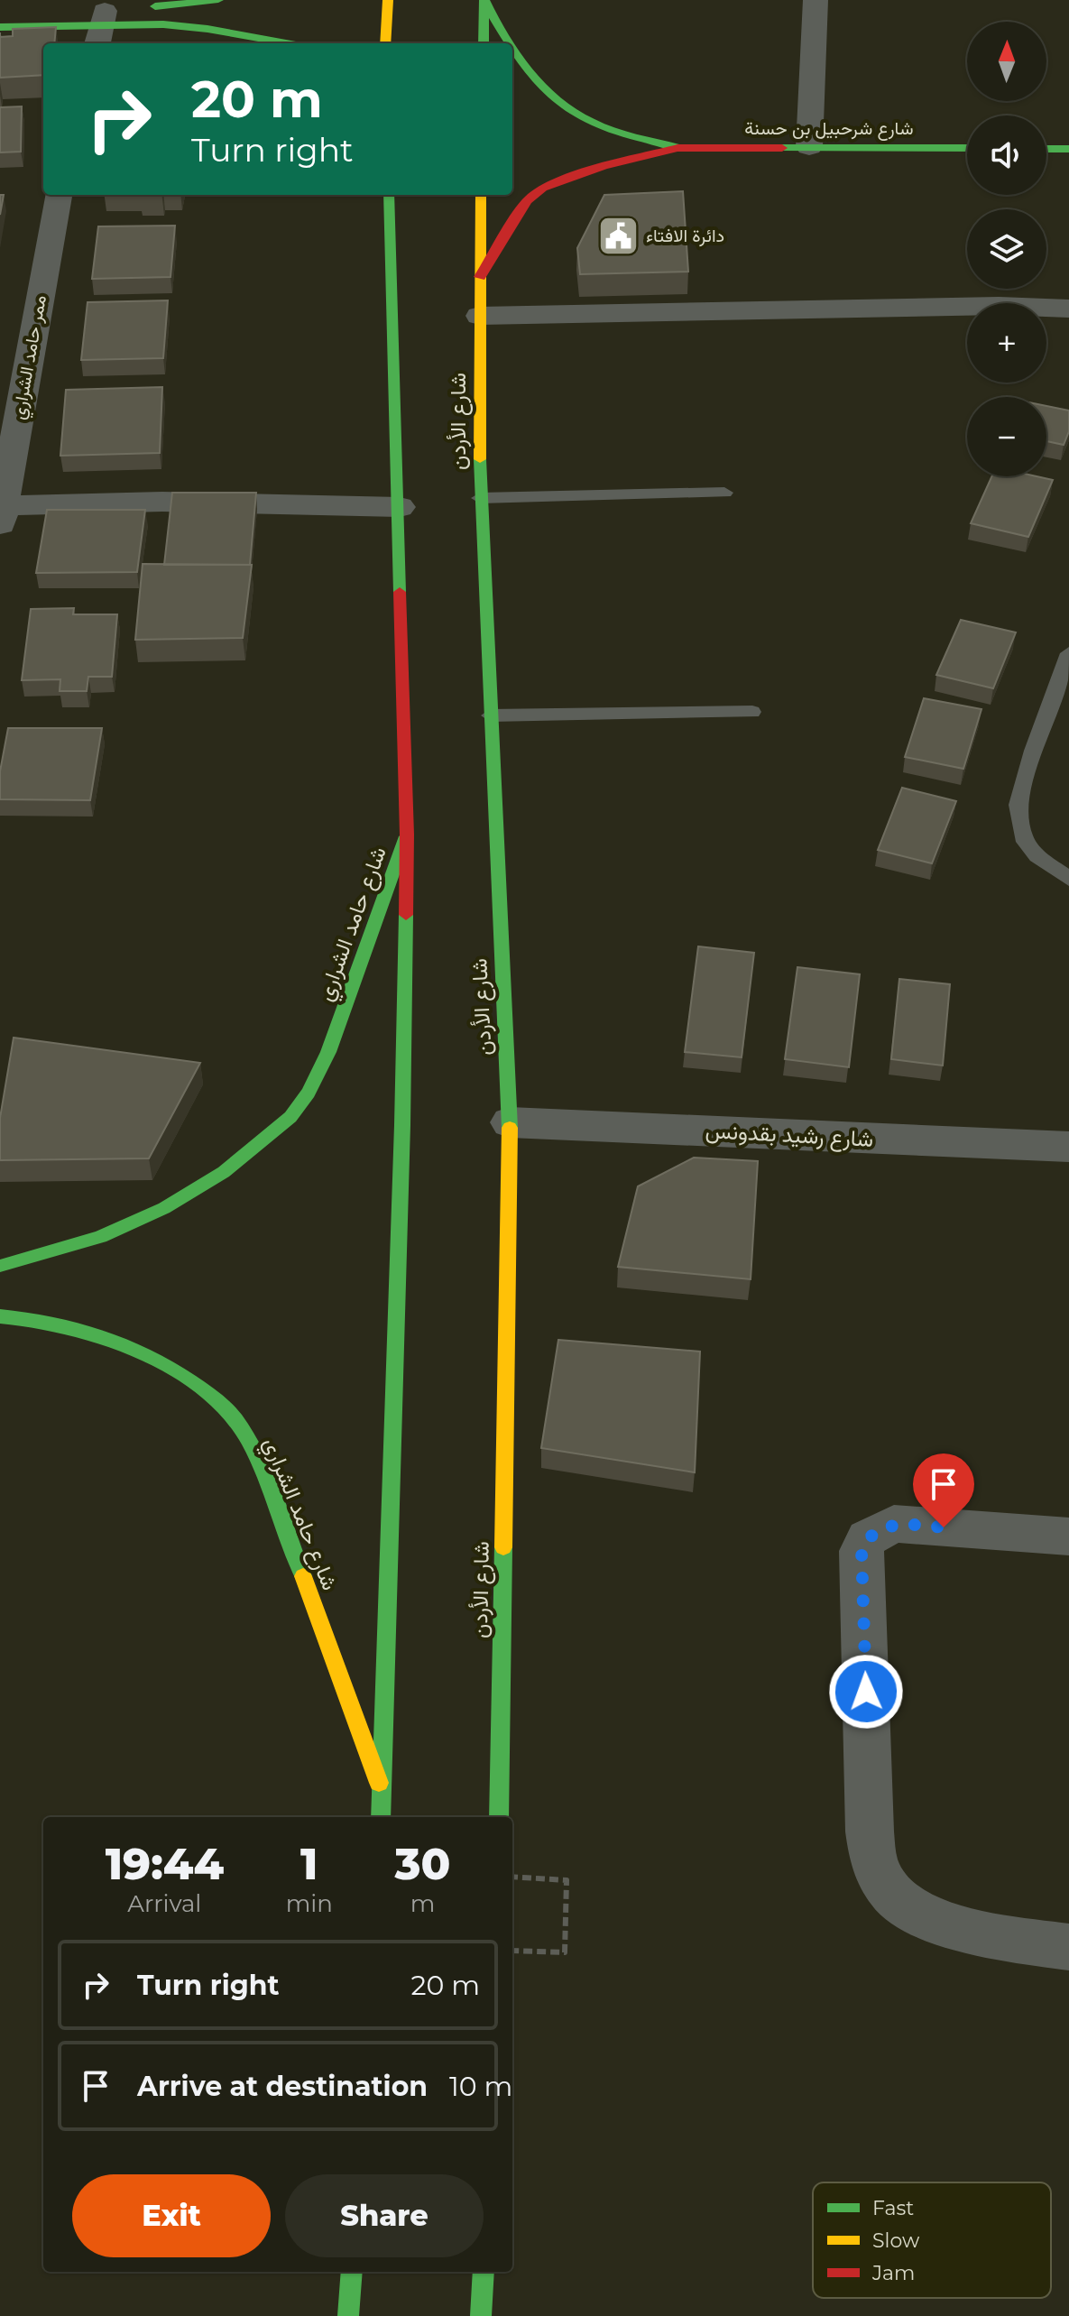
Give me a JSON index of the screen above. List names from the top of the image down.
{
  "streets": {
    "main road": ["شارع شرحبيل بن حسنة", "شارع الأردن", "شارع حامد الشراري"],
    "street": ["ممر حامد الشراري", "شارع رشيد بقدونس"]
  },
  "crossings": [
    ["شارع شرحبيل بن حسنة", "شارع الأردن"],
    ["شارع الأردن", "شارع رشيد بقدونس"]
  ],
  "places": {
    "public building": ["دائرة الافتاء"]
  },
  "legend": ["Fast", "Slow", "Jam"],
  "north": "top",
  "page": {
    "map_buttons": ["+", "−"],
    "turn": ["20 m", "Turn right"],
    "eta": [
      "19:44",
      "Arrival",
      "1",
      "min",
      "30",
      "m"
    ],
    "list": [
      {
        "name": "Turn right",
        "value": "20 m"
      },
      {
        "name": "Arrive at destination",
        "value": "10 m"
      }
    ],
    "buttons": ["Exit", "Share"]
  }
}
